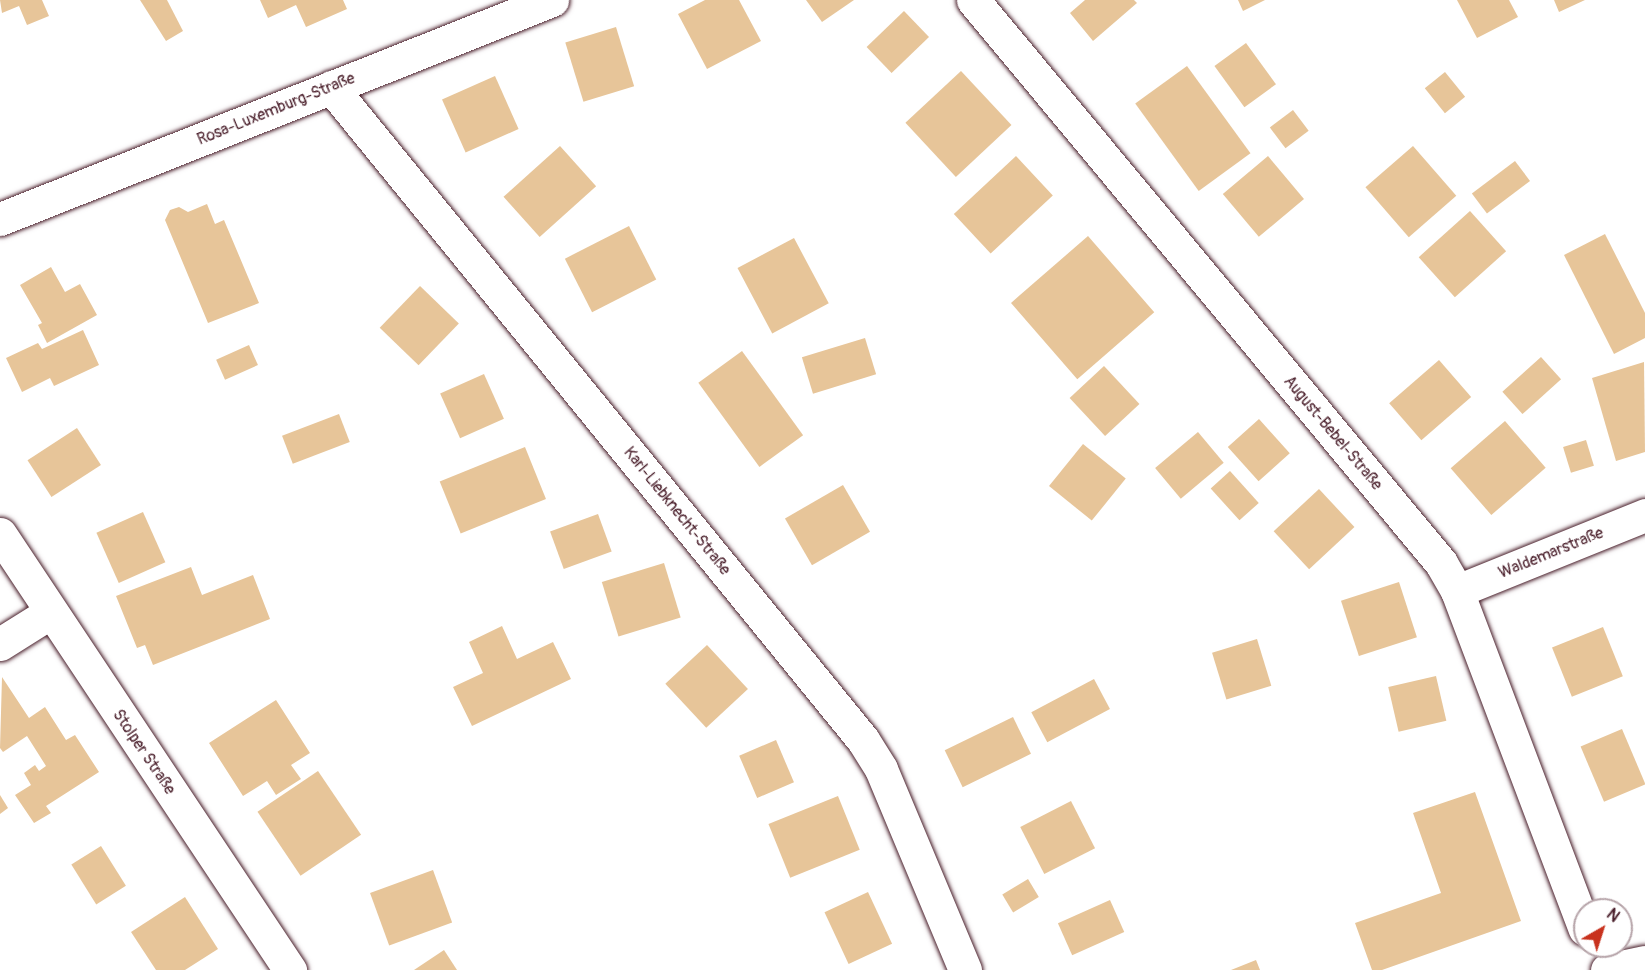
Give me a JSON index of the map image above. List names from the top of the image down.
{
  "streets": {
    "street": [
      "Rosa-Luxemburg-Straße",
      "August-Bebel-Straße",
      "Karl-Liebknecht-Straße",
      "Waldemarstraße",
      "Stolper Straße"
    ]
  },
  "crossings": [
    ["Rosa-Luxemburg-Straße", "Karl-Liebknecht-Straße"],
    ["August-Bebel-Straße", "Waldemarstraße"]
  ],
  "north": "top right"
}
